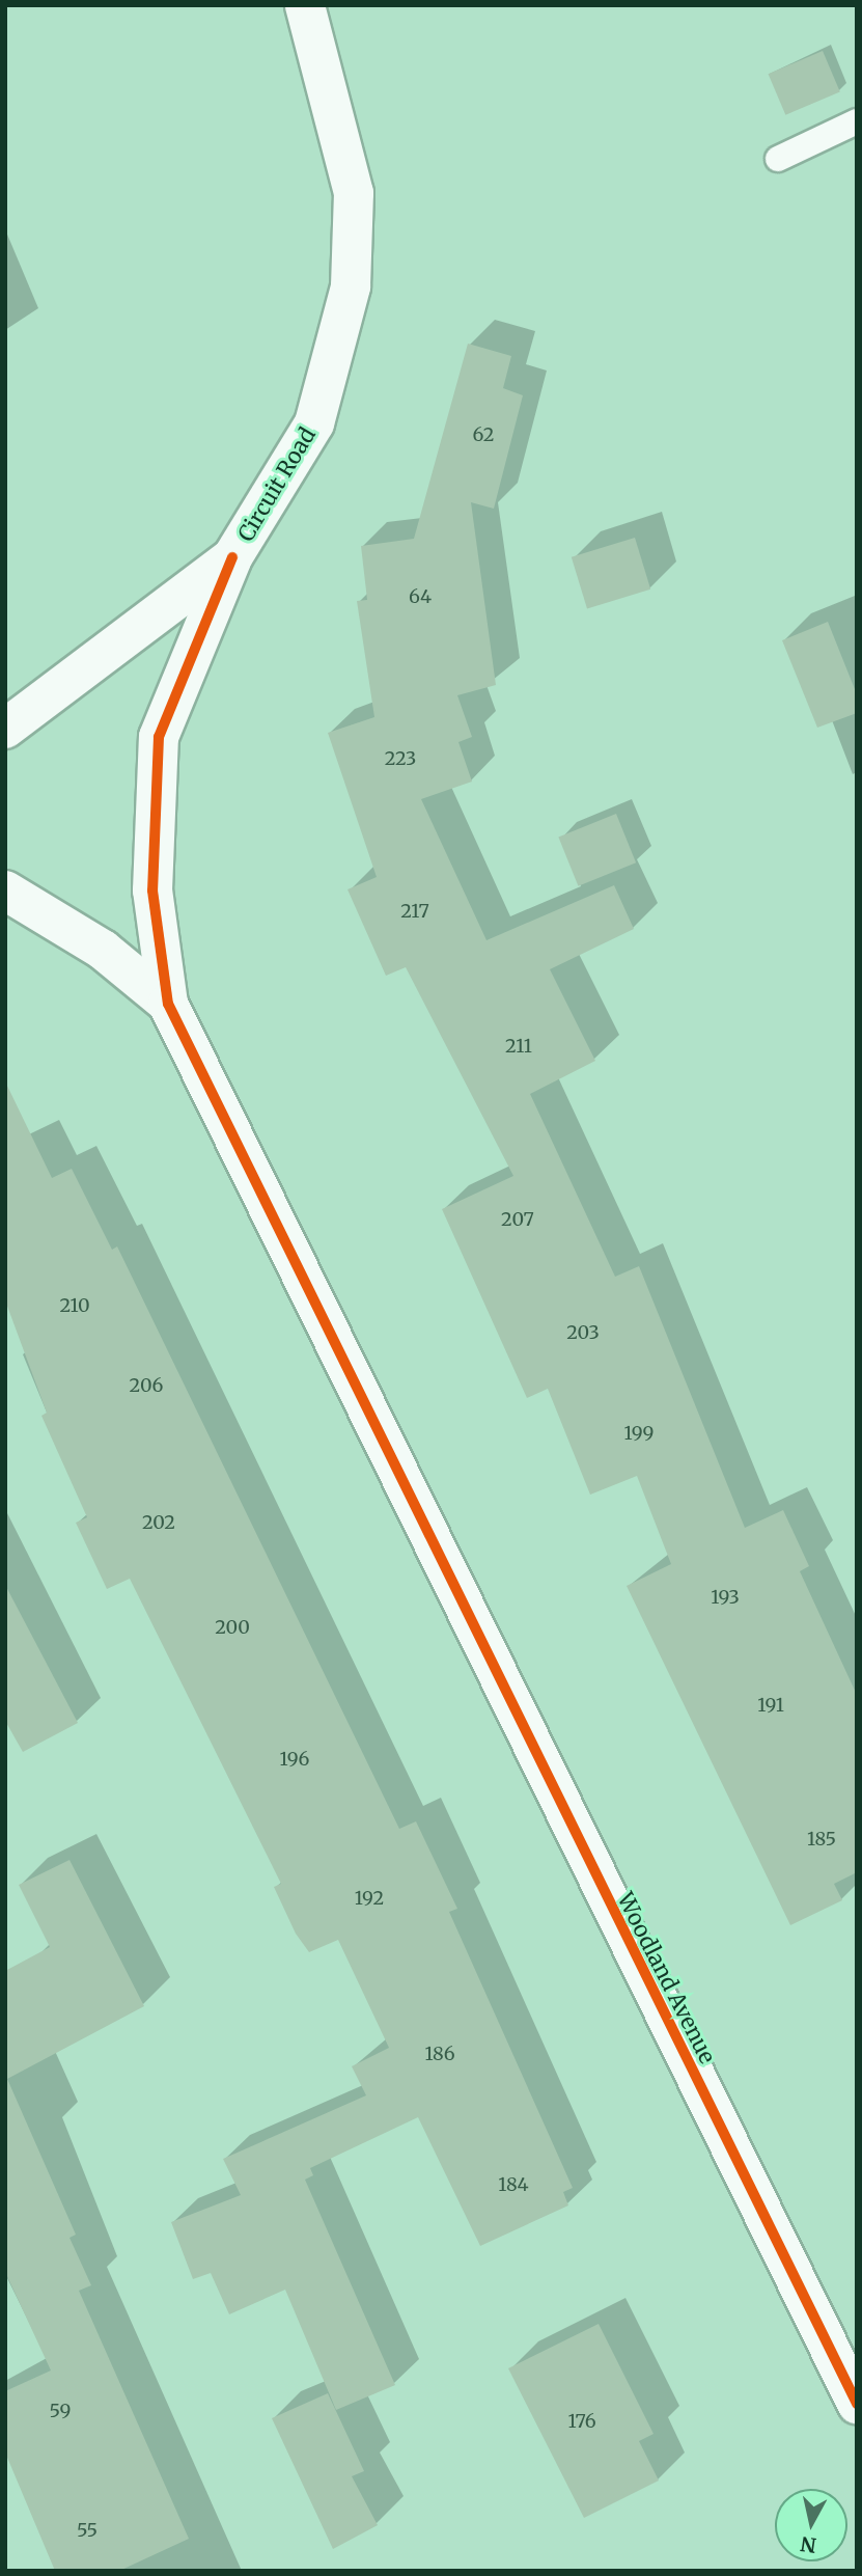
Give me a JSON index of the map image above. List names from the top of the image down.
{
  "streets": {
    "street": ["Circuit Road", "Woodland Avenue"]
  },
  "crossings": [
    ["Circuit Road", "Woodland Avenue"]
  ],
  "house_numbers": [
    "62",
    "64",
    "223",
    "217",
    "211",
    "207",
    "210",
    "203",
    "206",
    "199",
    "202",
    "193",
    "200",
    "191",
    "196",
    "185",
    "192",
    "186",
    "184",
    "59",
    "176",
    "55"
  ],
  "north": "bottom"
}
